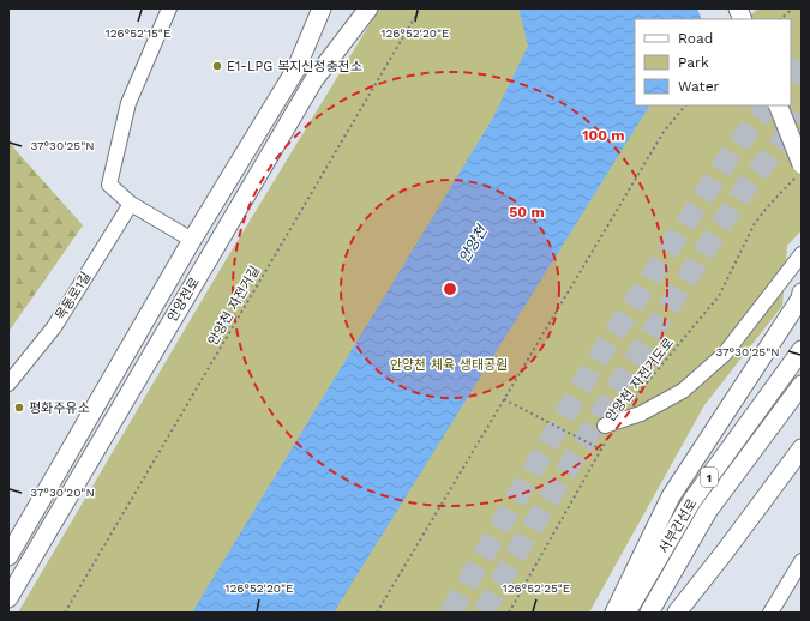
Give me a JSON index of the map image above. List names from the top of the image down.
{
  "streets": {
    "main road": ["안양천로", "1", "서부간선로"],
    "street": ["목동로1길"],
    "path": ["안양천 자전거길", "안양천 자전거도로"]
  },
  "water": ["안양천"],
  "parks": ["안양천 체육 생태공원"],
  "places": ["E1-LPG 복지신정충전소", "평화주유소"],
  "legend": ["Road", "Park", "Water"],
  "coordinates": [
    "126°52'15\"E",
    "126°52'20\"E",
    "37°30'25\"N",
    "37°30'20\"N",
    "126°52'25\"E"
  ],
  "rings": ["100 m", "50 m"]
}
